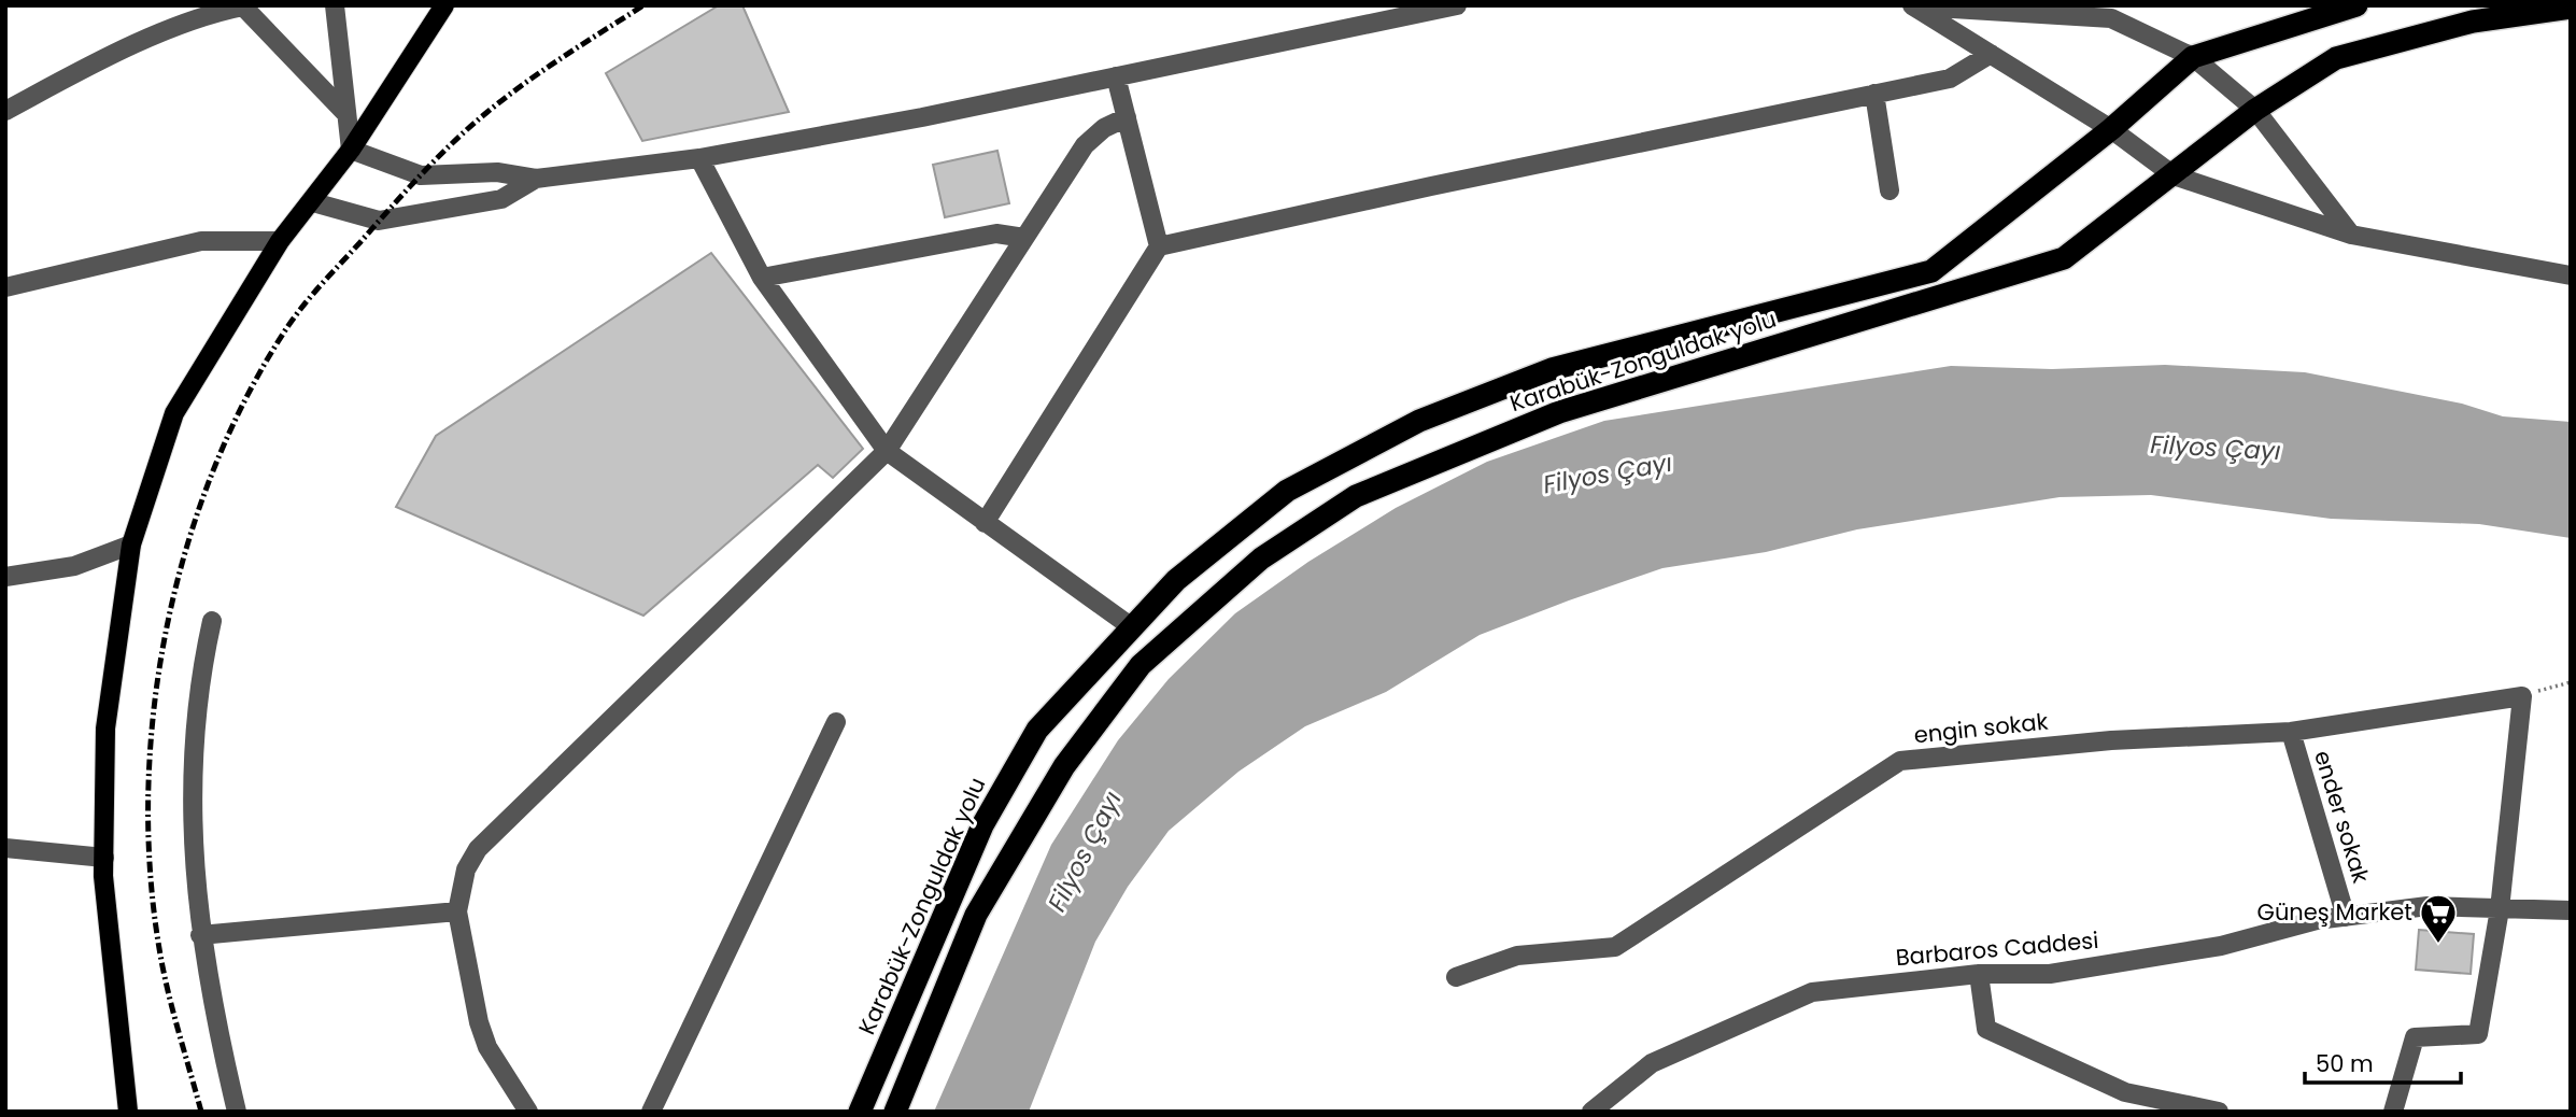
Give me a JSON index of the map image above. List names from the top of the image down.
{
  "streets": {
    "highway": ["Karabük-Zonguldak yolu"],
    "street": ["engin sokak", "ender sokak", "Barbaros Caddesi"]
  },
  "crossings": [
    ["engin sokak", "ender sokak"],
    ["ender sokak", "Barbaros Caddesi"]
  ],
  "water": ["Filyos Çayı"],
  "places": {
    "supermarket": ["Güneş Market"]
  },
  "scale_bar": "50 m"
}
